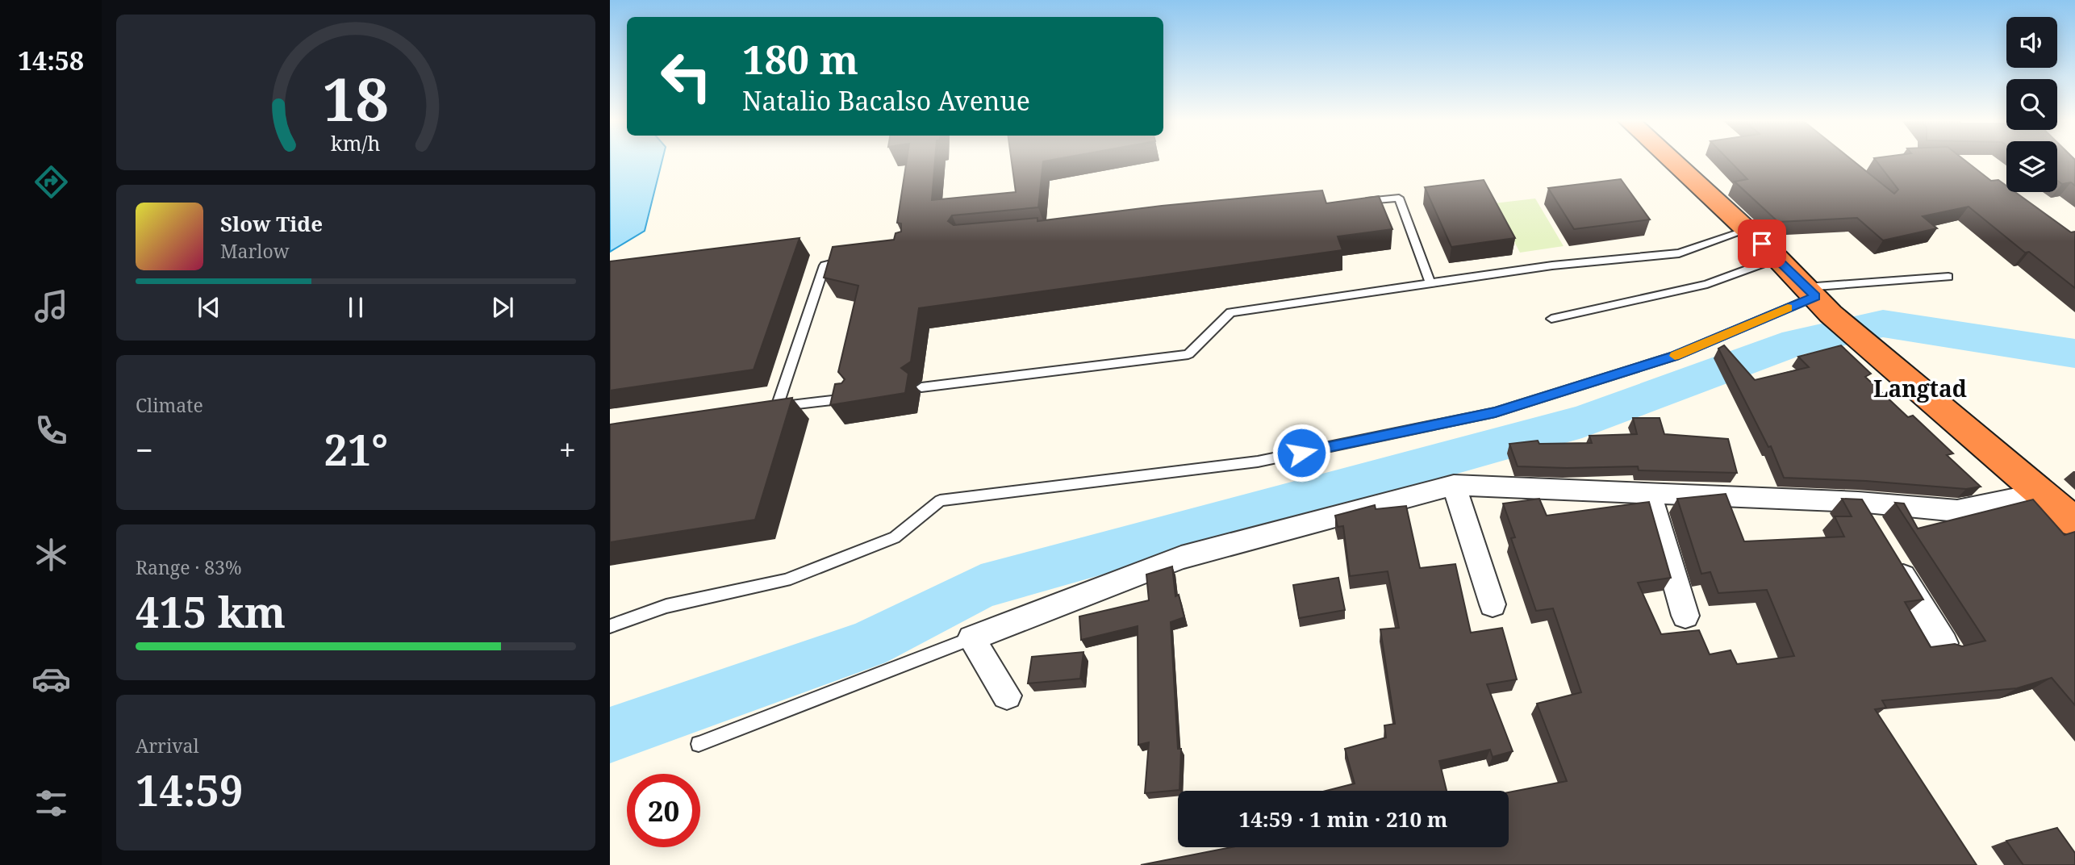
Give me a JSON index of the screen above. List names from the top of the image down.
{
  "districts": ["Langtad"],
  "page": {
    "tabs": "14:58",
    "turn": ["180 m", "Natalio Bacalso Avenue"],
    "song": ["Slow Tide", "Marlow"],
    "tile": [
      "Climate",
      ["Range · 83%", "415 km"],
      ["Arrival", "14:59"]
    ],
    "heat": ["−", "21°", "+"],
    "limit": "20",
    "trip": "14:59 · 1 min · 210 m",
    "gauge": ["18", "km/h"]
  }
}
